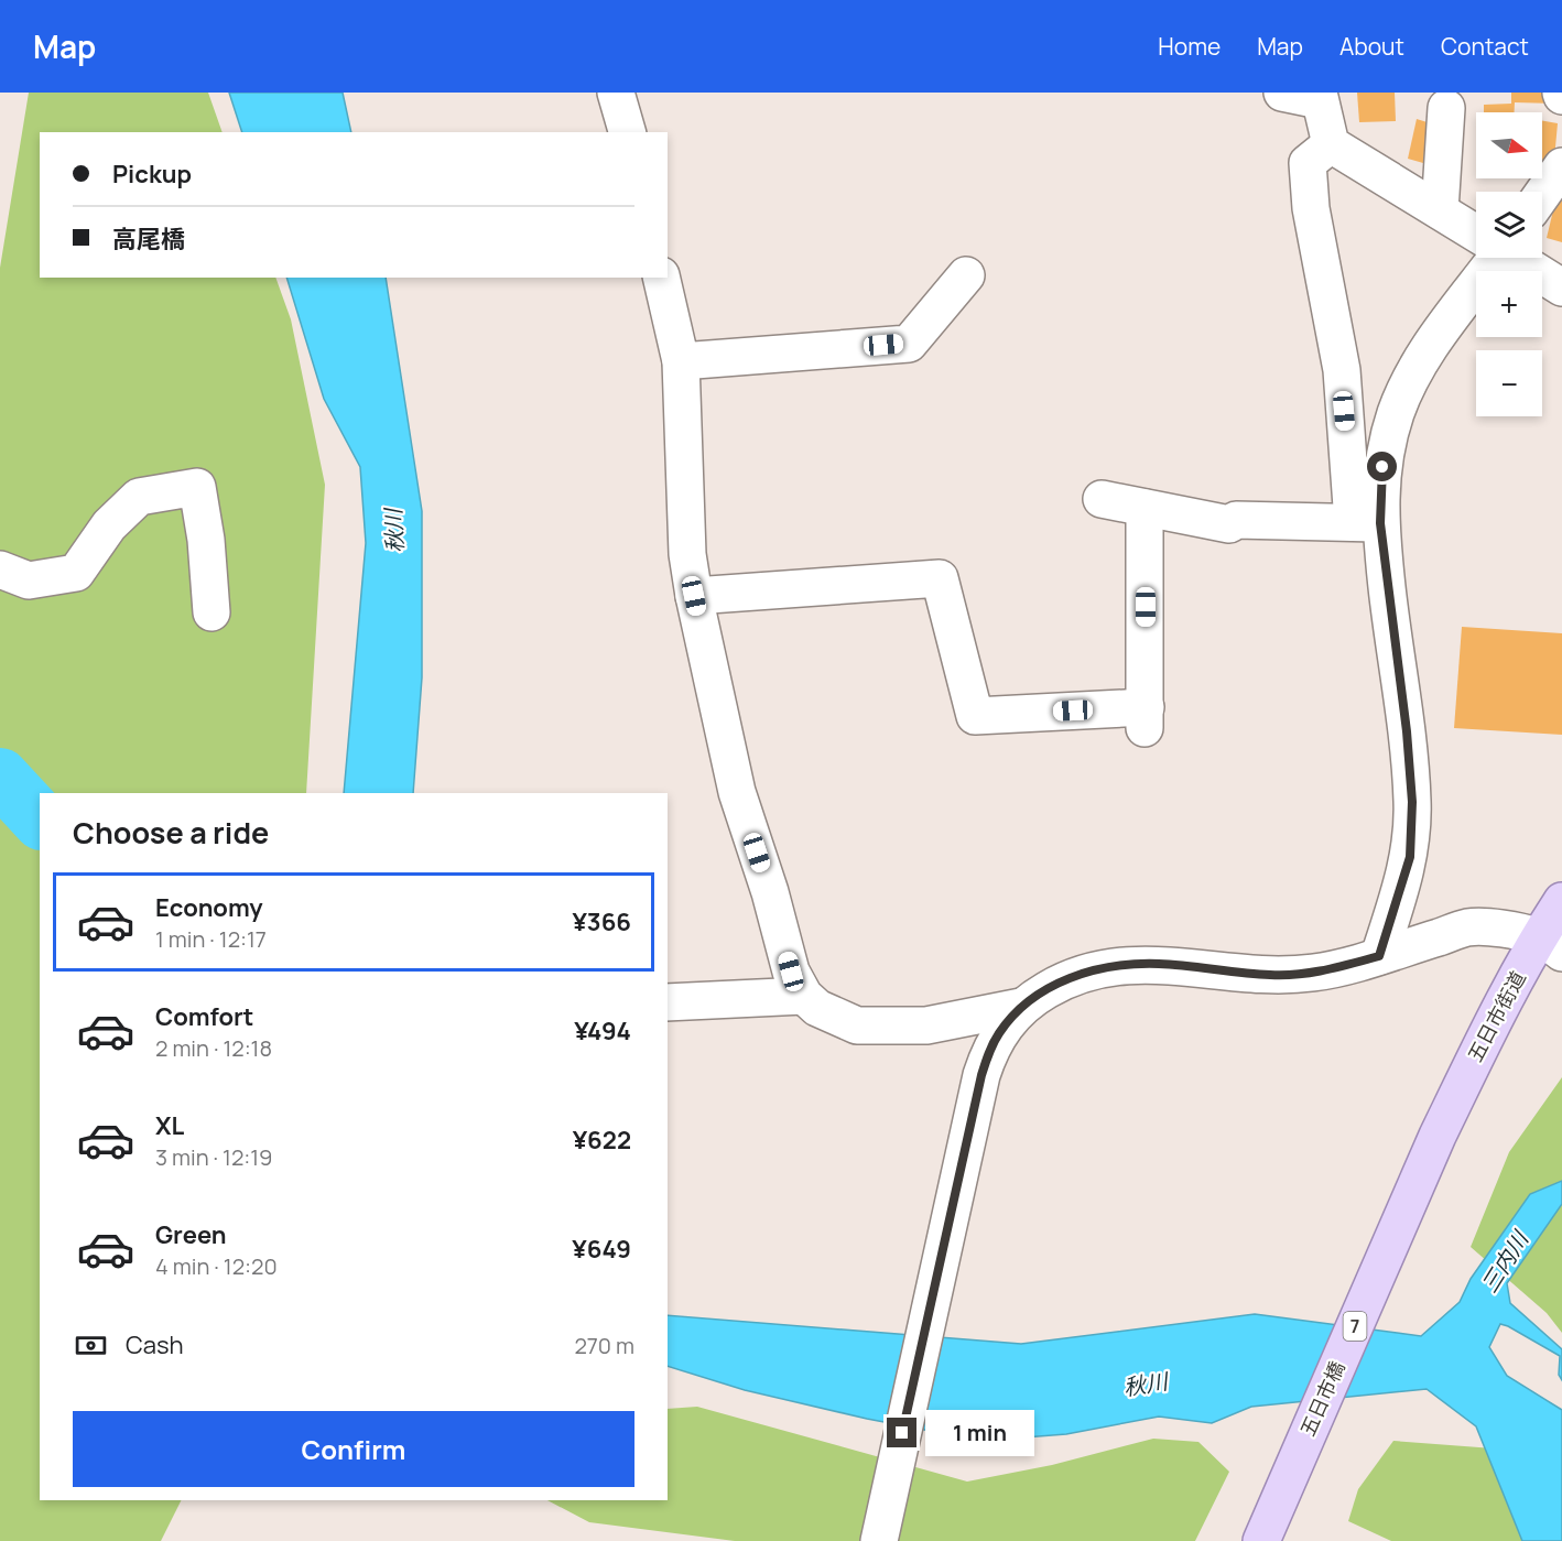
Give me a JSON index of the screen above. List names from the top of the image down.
{
  "streets": {
    "main road": ["五日市街道", "7", "五日市橋"]
  },
  "crossings": [
    ["五日市街道", "五日市橋"]
  ],
  "water": ["秋川", "三内川"],
  "north": "right",
  "page": {
    "header": "Map",
    "nav": [
      "Home",
      "Map",
      "About",
      "Contact"
    ],
    "map_buttons": ["+", "−"],
    "banner": ["Pickup", "高尾橋"],
    "heading": "Choose a ride",
    "list": [
      {
        "name": "Economy",
        "note": "1 min · 12:17",
        "value": "¥366"
      },
      {
        "name": "Comfort",
        "note": "2 min · 12:18",
        "value": "¥494"
      },
      {
        "name": "XL",
        "note": "3 min · 12:19",
        "value": "¥622"
      },
      {
        "name": "Green",
        "note": "4 min · 12:20",
        "value": "¥649"
      }
    ],
    "pay": ["Cash", "270 m"],
    "buttons": "Confirm",
    "bubble": "1 min"
  }
}
